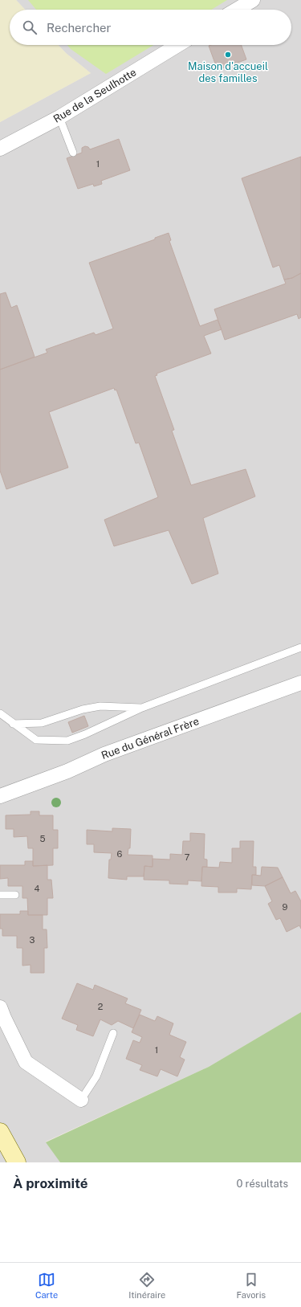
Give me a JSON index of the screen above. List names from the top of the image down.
{
  "streets": {
    "street": ["Rue de la Seulhotte", "Rue du Général Frère"]
  },
  "places": ["Maison d'accueil des familles"],
  "house_numbers": [
    "1",
    "5",
    "6",
    "7",
    "4",
    "9",
    "3",
    "2",
    "1"
  ],
  "page": {
    "search": "Rechercher",
    "heading": ["À proximité", "0 résultats"],
    "nav": ["Carte", "Itinéraire", "Favoris"]
  }
}
